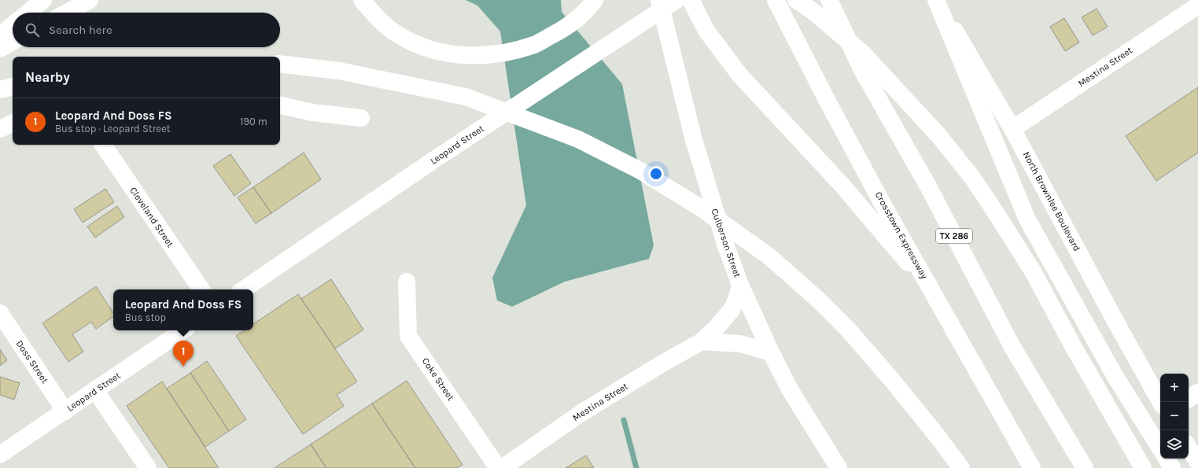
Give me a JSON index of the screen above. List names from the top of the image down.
{
  "streets": {
    "main road": [
      "Mestina Street",
      "Leopard Street",
      "North Brownlee Boulevard",
      "Cleveland Street",
      "Crosstown Expressway",
      "TX 286",
      "Culberson Street",
      "Doss Street",
      "Coke Street"
    ]
  },
  "crossings": [
    ["Mestina Street", "North Brownlee Boulevard"],
    ["Mestina Street", "Culberson Street"],
    ["Leopard Street", "Doss Street"]
  ],
  "page": {
    "search": "Search here",
    "heading": "Nearby",
    "list": [
      {
        "mark": "1",
        "name": "Leopard And Doss FS",
        "note": "Bus stop · Leopard Street",
        "value": "190 m"
      }
    ],
    "popup": ["Leopard And Doss FS", "Bus stop"],
    "pins": "1",
    "map_buttons": ["+", "−"]
  }
}
